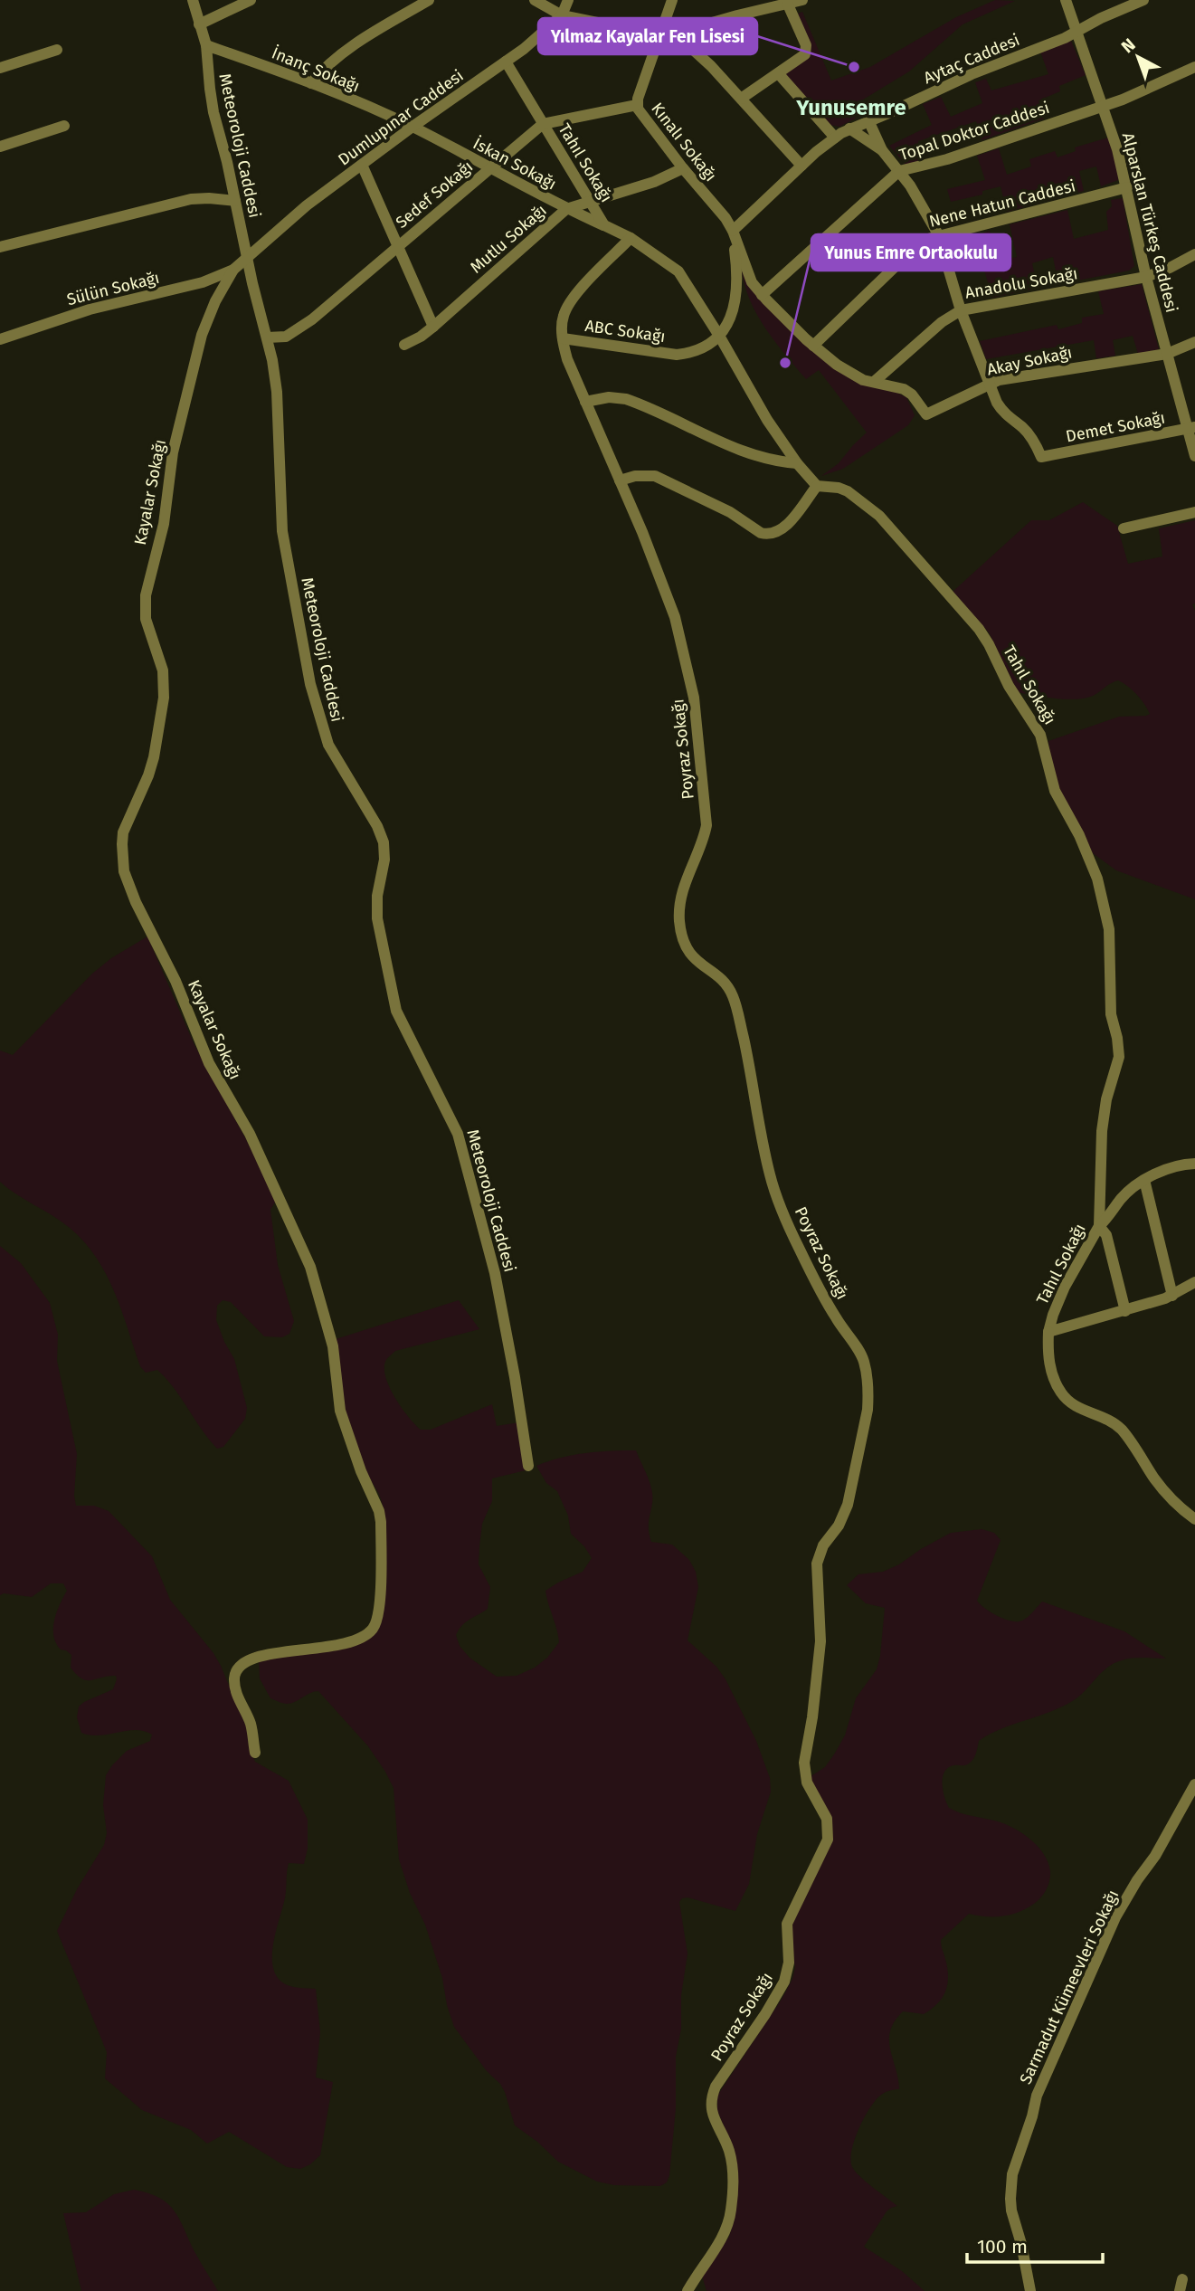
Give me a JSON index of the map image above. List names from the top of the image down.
{
  "streets": {
    "street": [
      "Aytaç Caddesi",
      "İnanç Sokağı",
      "Dumlupınar Caddesi",
      "Topal Doktor Caddesi",
      "Kınalı Sokağı",
      "Meteoroloji Caddesi",
      "Tahıl Sokağı",
      "İskan Sokağı",
      "Sedef Sokağı",
      "Nene Hatun Caddesi",
      "Alparslan Türkeş Caddesi",
      "Mutlu Sokağı",
      "Anadolu Sokağı",
      "Sülün Sokağı",
      "ABC Sokağı",
      "Akay Sokağı",
      "Demet Sokağı",
      "Kayalar Sokağı",
      "Poyraz Sokağı",
      "Sarmadut Kümeevleri Sokağı"
    ]
  },
  "crossings": [
    ["Aytaç Caddesi", "Kınalı Sokağı"],
    ["Aytaç Caddesi", "Alparslan Türkeş Caddesi"],
    ["Aytaç Caddesi", "Akay Sokağı"],
    ["İnanç Sokağı", "Dumlupınar Caddesi"],
    ["İnanç Sokağı", "Meteoroloji Caddesi"],
    ["İnanç Sokağı", "İskan Sokağı"],
    ["Dumlupınar Caddesi", "Meteoroloji Caddesi"],
    ["Dumlupınar Caddesi", "Tahıl Sokağı"],
    ["Dumlupınar Caddesi", "İskan Sokağı"],
    ["Dumlupınar Caddesi", "Kayalar Sokağı"],
    ["Topal Doktor Caddesi", "Alparslan Türkeş Caddesi"],
    ["Topal Doktor Caddesi", "Akay Sokağı"],
    ["Kınalı Sokağı", "Sedef Sokağı"],
    ["Kınalı Sokağı", "Mutlu Sokağı"],
    ["Kınalı Sokağı", "Akay Sokağı"],
    ["Meteoroloji Caddesi", "Sedef Sokağı"],
    ["Meteoroloji Caddesi", "Kayalar Sokağı"],
    ["Tahıl Sokağı", "İskan Sokağı"],
    ["Tahıl Sokağı", "Sedef Sokağı"],
    ["Tahıl Sokağı", "Mutlu Sokağı"],
    ["Tahıl Sokağı", "ABC Sokağı"],
    ["Tahıl Sokağı", "Poyraz Sokağı"],
    ["İskan Sokağı", "Sedef Sokağı"],
    ["İskan Sokağı", "Mutlu Sokağı"],
    ["Nene Hatun Caddesi", "Alparslan Türkeş Caddesi"],
    ["Nene Hatun Caddesi", "Akay Sokağı"],
    ["Alparslan Türkeş Caddesi", "Anadolu Sokağı"],
    ["Alparslan Türkeş Caddesi", "Akay Sokağı"],
    ["Alparslan Türkeş Caddesi", "Demet Sokağı"],
    ["Anadolu Sokağı", "Akay Sokağı"],
    ["Sülün Sokağı", "Kayalar Sokağı"],
    ["ABC Sokağı", "Poyraz Sokağı"],
    ["Akay Sokağı", "Demet Sokağı"]
  ],
  "districts": ["Yunusemre"],
  "places": ["Yılmaz Kayalar Fen Lisesi", "Yunus Emre Ortaokulu"],
  "scale_bar": "100 m",
  "north": "top left"
}
